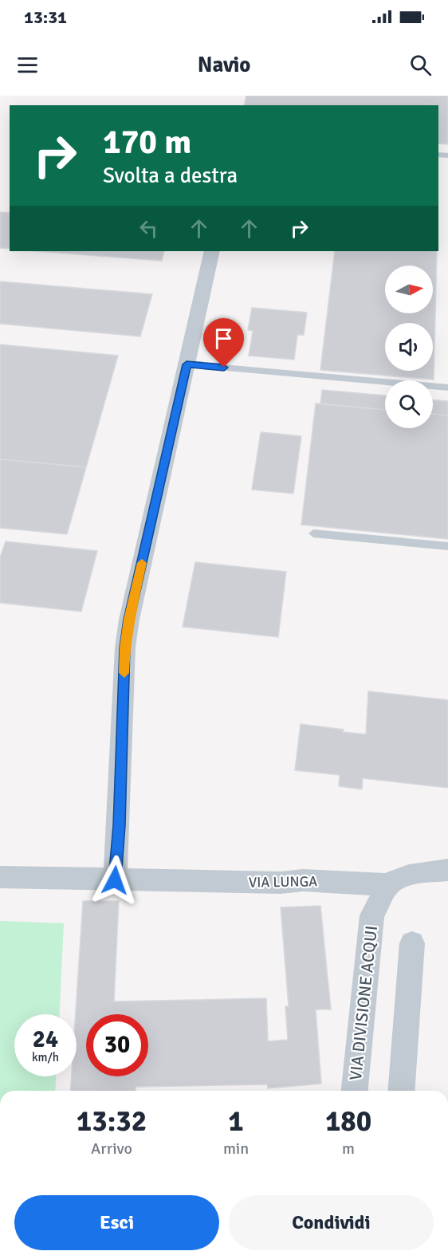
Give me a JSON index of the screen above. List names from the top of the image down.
{
  "streets": {
    "street": ["VIA LUNGA", "VIA DIVISIONE ACQUI"]
  },
  "crossings": [
    ["VIA LUNGA", "VIA DIVISIONE ACQUI"]
  ],
  "north": "right",
  "page": {
    "status": "13:31",
    "header": "Navio",
    "turn": ["170 m", "Svolta a destra"],
    "speed": "24 km/h",
    "limit": "30",
    "eta": [
      "13:32",
      "Arrivo",
      "1",
      "min",
      "180",
      "m"
    ],
    "buttons": ["Esci", "Condividi"]
  }
}
